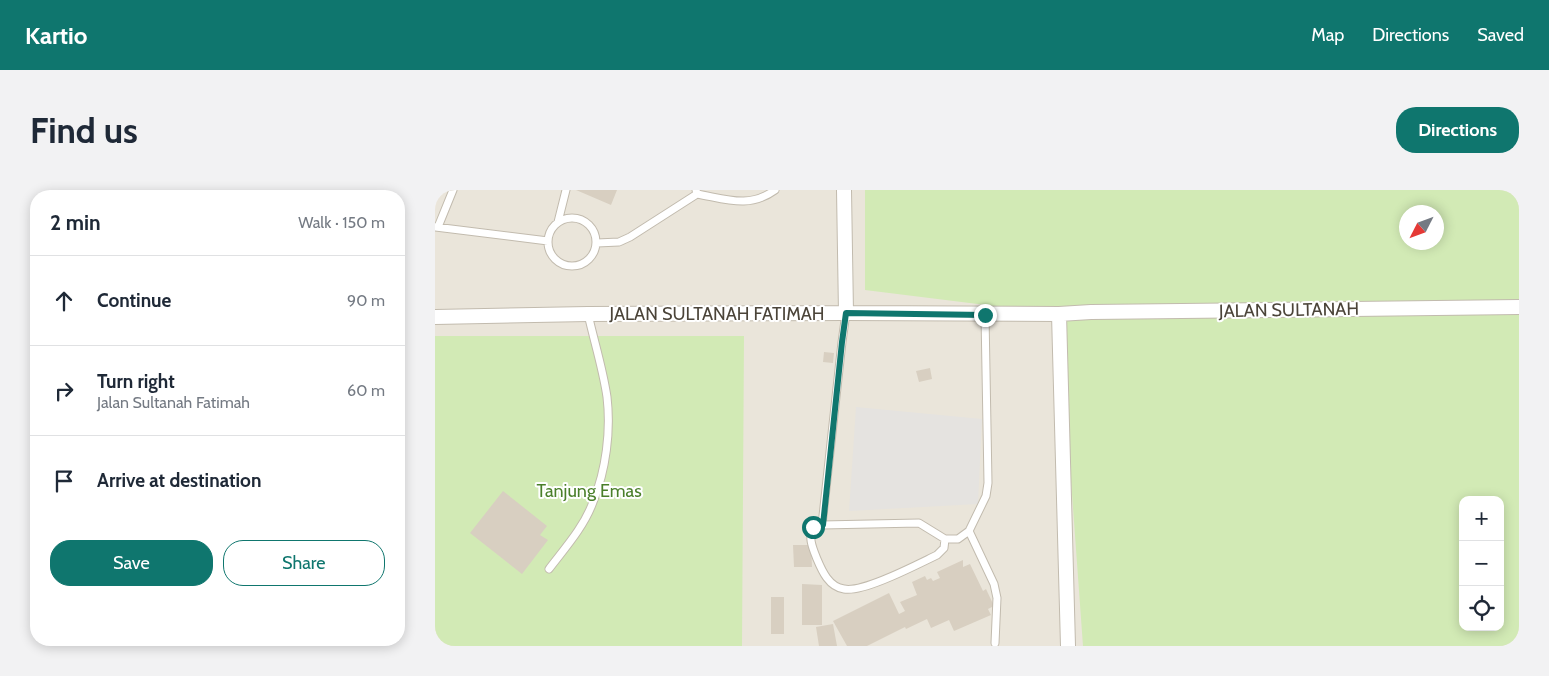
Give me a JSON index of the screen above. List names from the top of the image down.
{
  "streets": {
    "street": ["JALAN SULTANAH", "JALAN SULTANAH FATIMAH"]
  },
  "crossings": [
    ["JALAN SULTANAH", "JALAN SULTANAH FATIMAH"]
  ],
  "parks": ["Tanjung Emas"],
  "north": "bottom left",
  "page": {
    "header": "Kartio",
    "nav": ["Map", "Directions", "Saved"],
    "buttons": [
      "Directions",
      ["Save", "Share"]
    ],
    "title": "Find us",
    "heading": ["2 min", "Walk · 150 m"],
    "list": [
      ["Continue", "90 m"],
      ["Turn right", "Jalan Sultanah Fatimah", "60 m"],
      "Arrive at destination"
    ],
    "map_buttons": ["+", "−"]
  }
}
